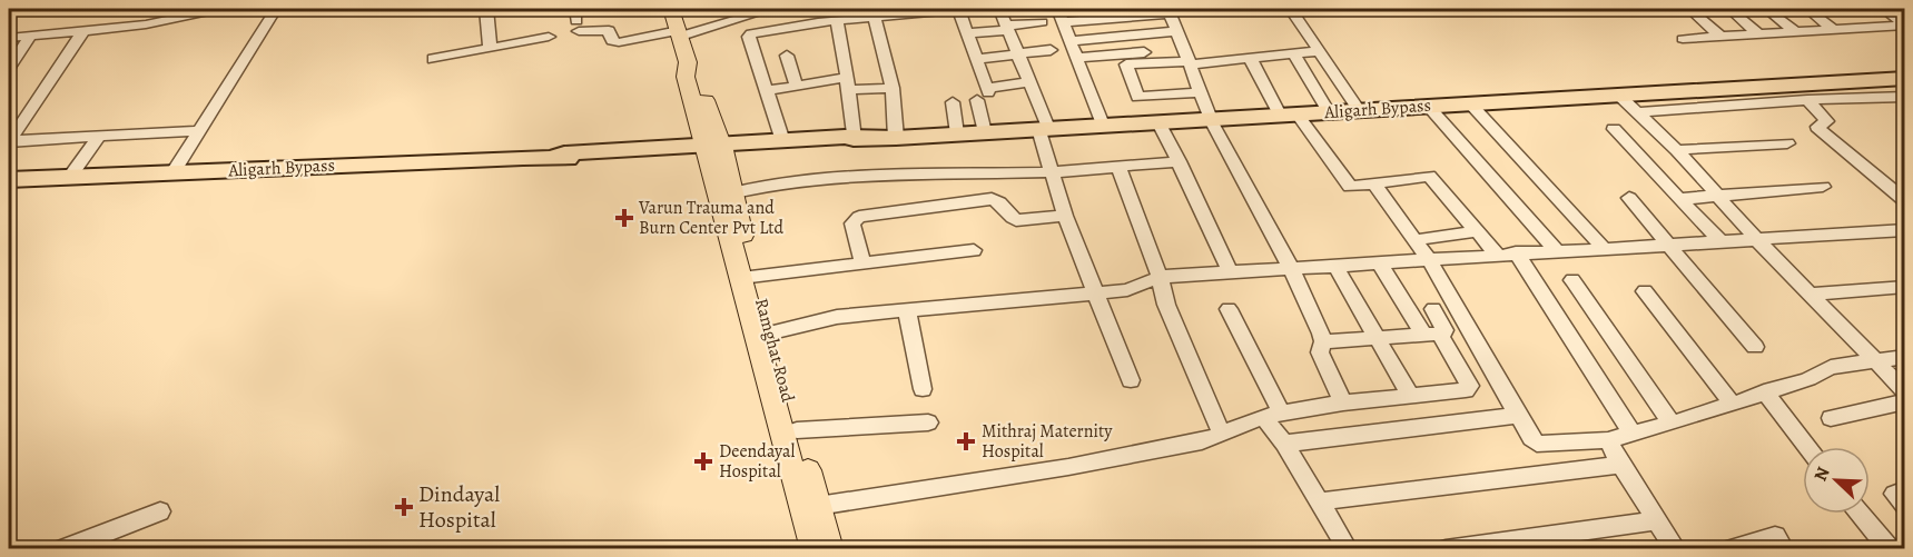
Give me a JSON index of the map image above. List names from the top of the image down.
{
  "streets": {
    "highway": ["Aligarh Bypass"],
    "main road": ["Ramghat Road"]
  },
  "crossings": [
    ["Aligarh Bypass", "Ramghat Road"]
  ],
  "places": {
    "health": [
      "Varun Trauma and Burn Center Pvt Ltd",
      "Mithraj Maternity Hospital",
      "Deendayal Hospital",
      "Dindayal Hospital"
    ]
  },
  "north": "top left"
}
